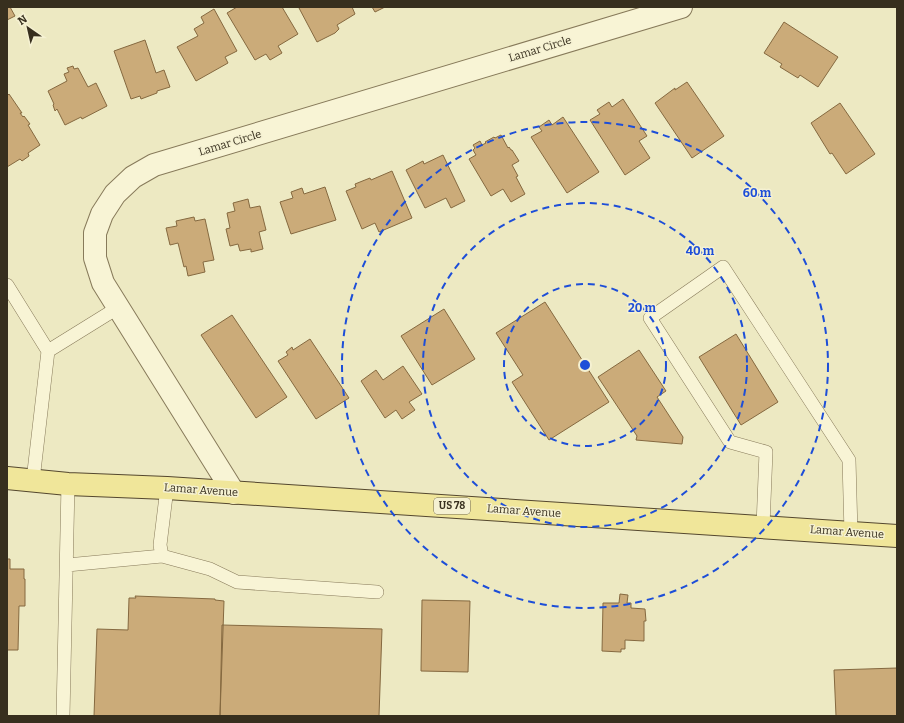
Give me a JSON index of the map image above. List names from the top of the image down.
{
  "streets": {
    "main road": ["Lamar Avenue", "US 78"],
    "street": ["Lamar Circle"]
  },
  "crossings": [
    ["Lamar Circle", "Lamar Avenue"]
  ],
  "north": "top left",
  "rings": ["60 m", "40 m", "20 m"]
}
